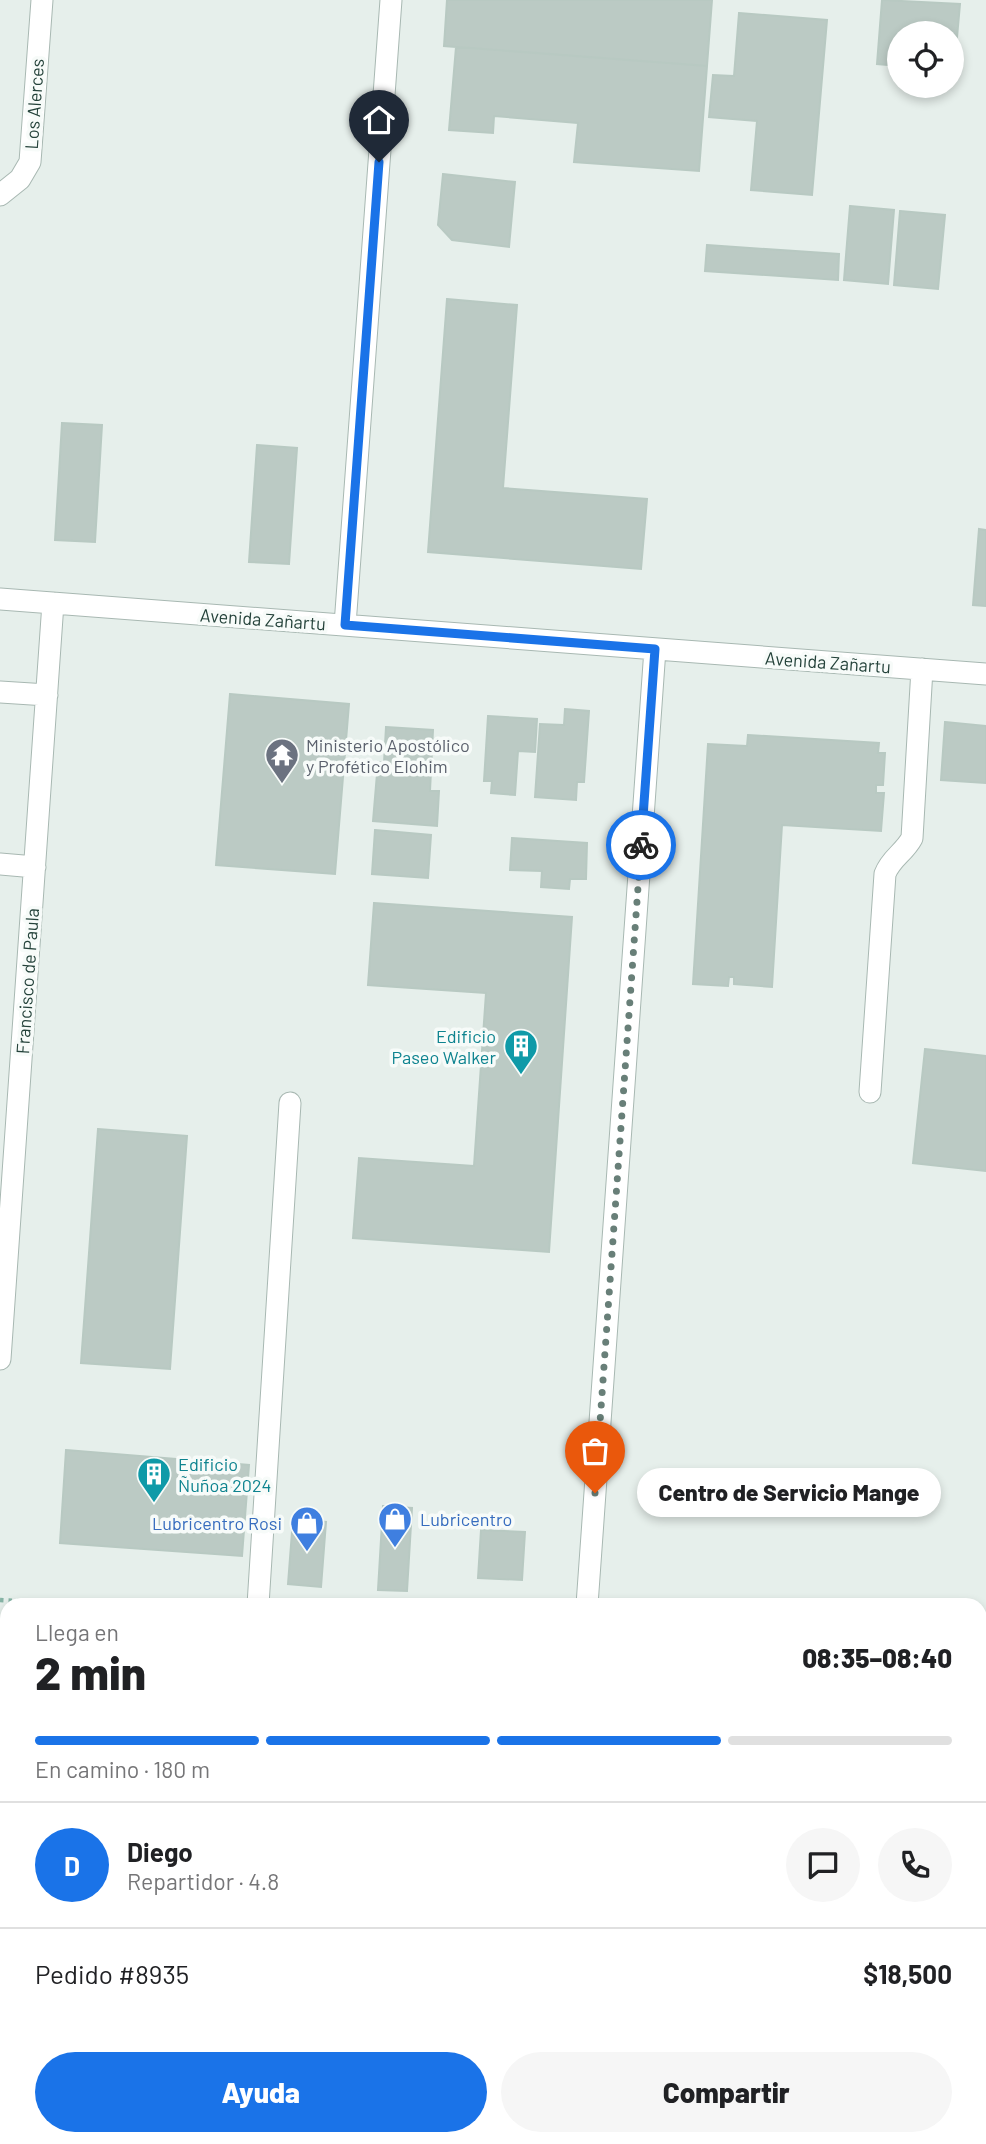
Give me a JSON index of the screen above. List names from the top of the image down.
{
  "streets": {
    "street": ["Los Alerces", "Avenida Zañartu", "Francisco de Paula"]
  },
  "crossings": [
    ["Avenida Zañartu", "Francisco de Paula"]
  ],
  "places": {
    "temple": ["Ministerio Apostólico y Profético Elohim"],
    "building": ["Edificio Paseo Walker", "Edificio Ñuñoa 2024"],
    "other": ["Centro de Servicio Mange"],
    "shop": ["Lubricentro", "Lubricentro Rosi"]
  },
  "page": {
    "bubble": "Centro de Servicio Mange",
    "heading": ["2 min", "Llega en", "08:35–08:40"],
    "panel": [
      "Diego",
      "Repartidor · 4.8",
      "Pedido #8935",
      "$18,500"
    ],
    "bar": "En camino · 180 m",
    "round": "D",
    "buttons": ["Ayuda", "Compartir"]
  }
}
